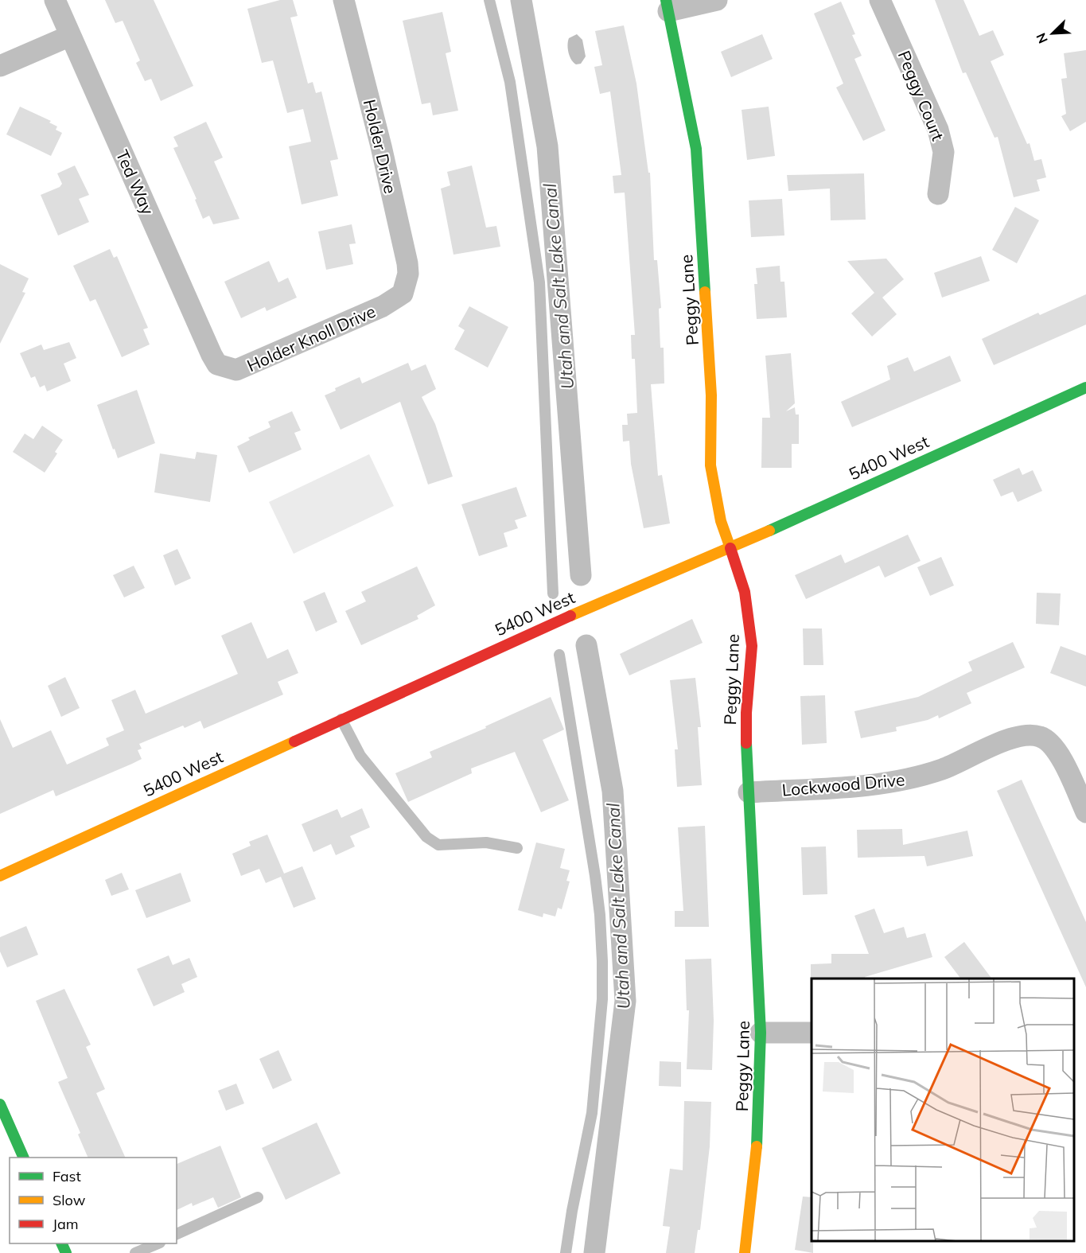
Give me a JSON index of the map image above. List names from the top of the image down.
{
  "streets": {
    "street": [
      "Peggy Court",
      "Holder Drive",
      "Ted Way",
      "Peggy Lane",
      "Holder Knoll Drive",
      "5400 West",
      "Lockwood Drive"
    ]
  },
  "crossings": [
    ["Holder Drive", "Holder Knoll Drive"],
    ["Ted Way", "Holder Knoll Drive"],
    ["Peggy Lane", "5400 West"],
    ["Peggy Lane", "Lockwood Drive"]
  ],
  "water": ["Utah and Salt Lake Canal"],
  "legend": ["Fast", "Slow", "Jam"],
  "north": "bottom left"
}
